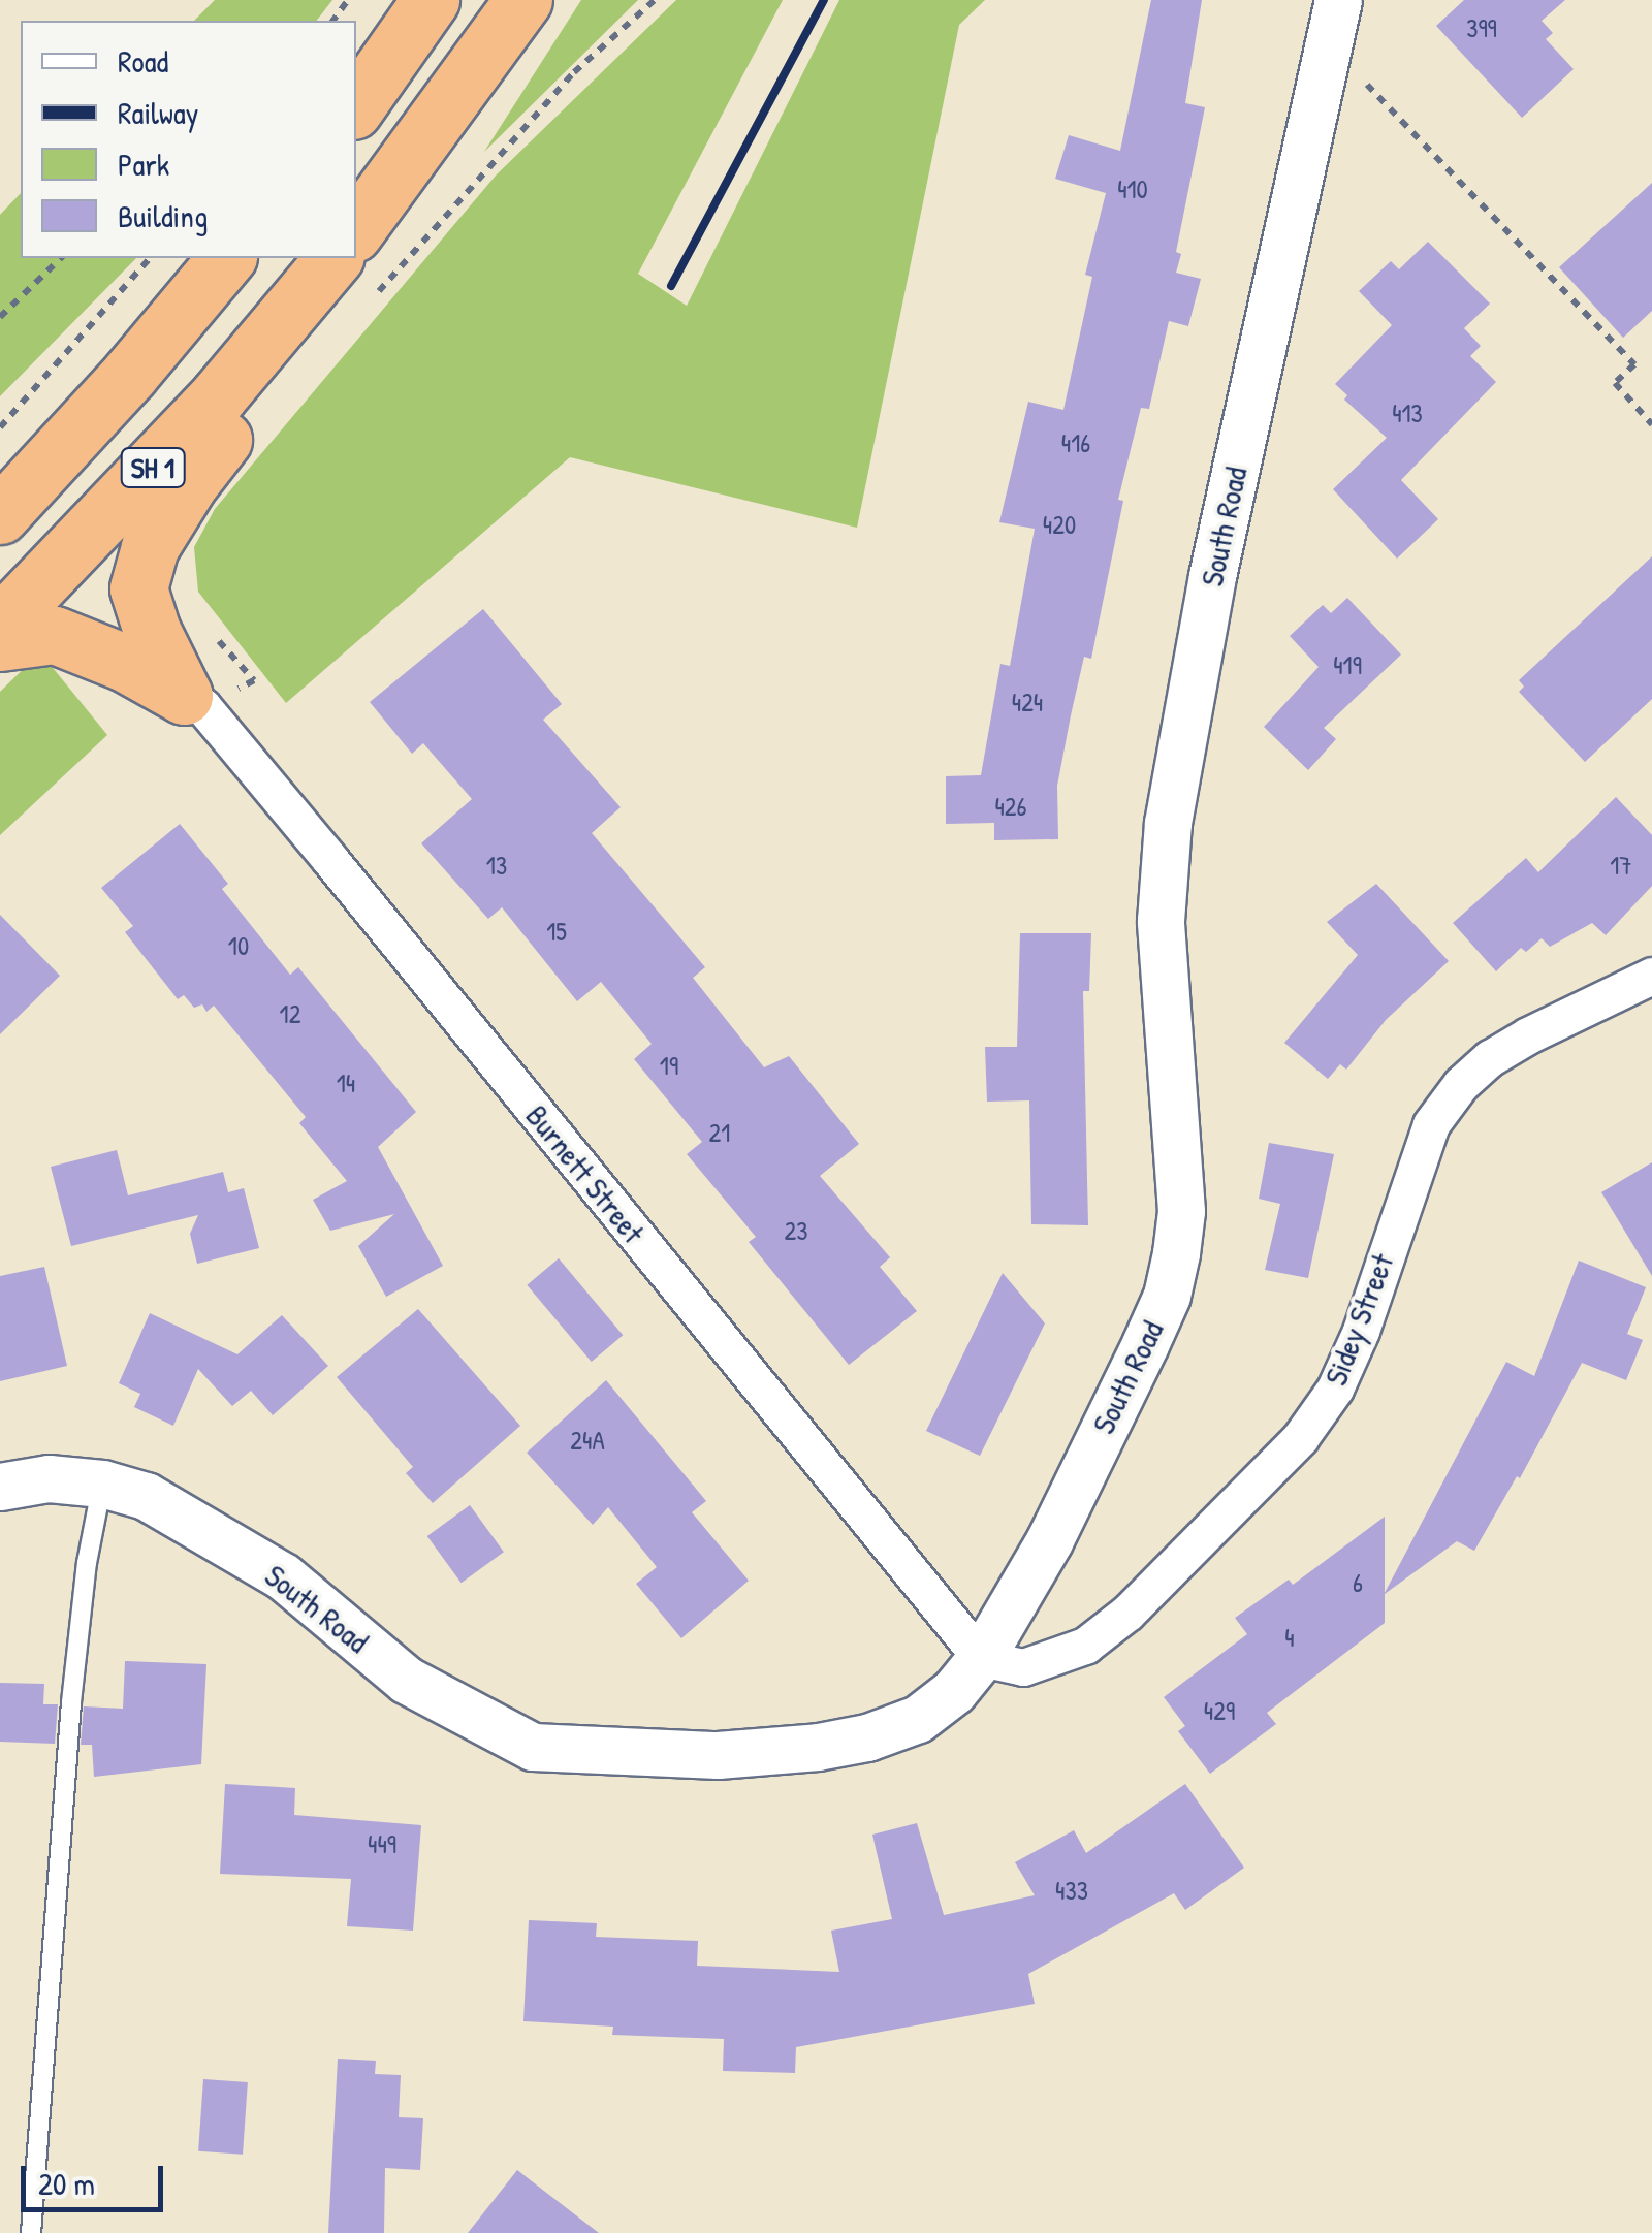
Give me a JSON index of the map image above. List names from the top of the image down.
{
  "streets": {
    "highway": ["SH 1"],
    "street": ["South Road", "Burnett Street", "Sidey Street"]
  },
  "crossings": [
    ["South Road", "Burnett Street"],
    ["South Road", "Sidey Street"],
    ["Burnett Street", "Sidey Street"]
  ],
  "house_numbers": [
    "399",
    "410",
    "413",
    "416",
    "420",
    "419",
    "424",
    "426",
    "13",
    "17",
    "15",
    "10",
    "12",
    "19",
    "14",
    "21",
    "23",
    "24A",
    "6",
    "4",
    "429",
    "449",
    "433"
  ],
  "legend": [
    "Road",
    "Railway",
    "Park",
    "Building"
  ],
  "scale_bar": "20 m"
}
